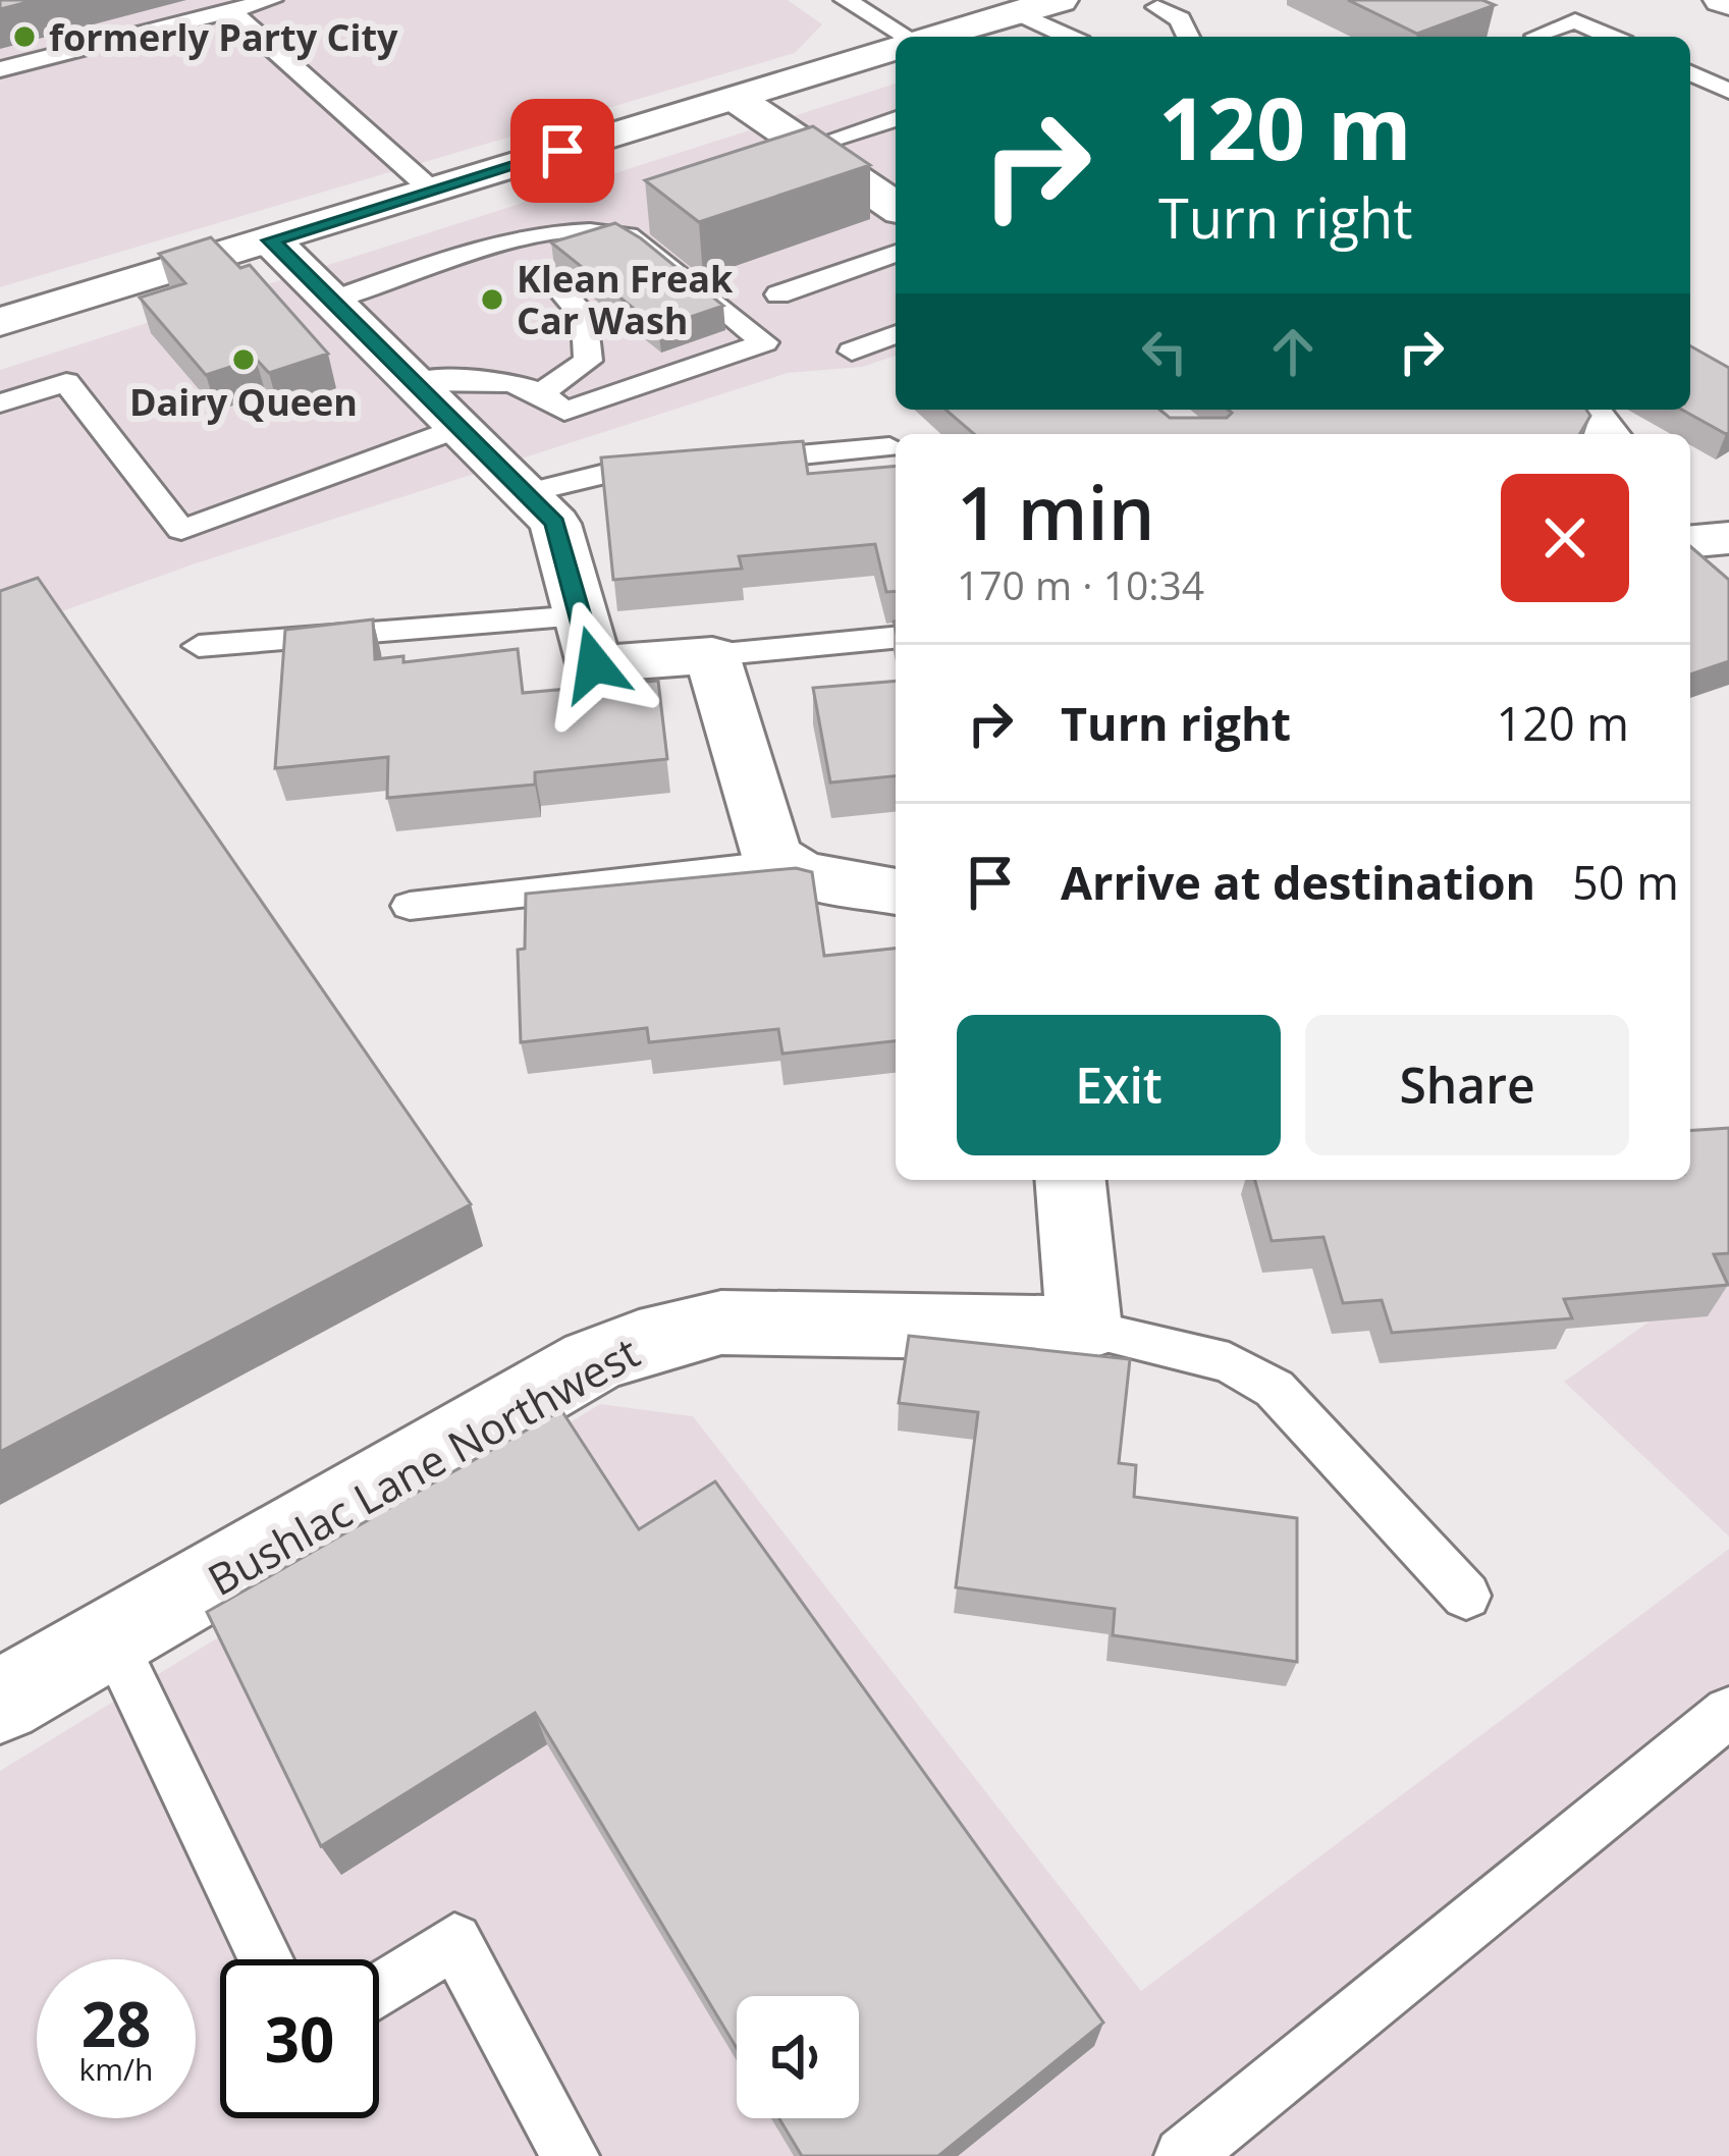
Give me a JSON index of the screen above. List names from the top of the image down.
{
  "streets": {
    "street": ["Bushlac Lane Northwest"]
  },
  "places": ["formerly Party City", "Klean Freak Car Wash", "Dairy Queen"],
  "page": {
    "turn": ["120 m", "Turn right"],
    "heading": ["1 min", "170 m · 10:34"],
    "list": [
      {
        "name": "Turn right",
        "value": "120 m"
      },
      {
        "name": "Arrive at destination",
        "value": "50 m"
      }
    ],
    "buttons": ["Exit", "Share"],
    "speed": "28 km/h",
    "limit": "30"
  }
}
